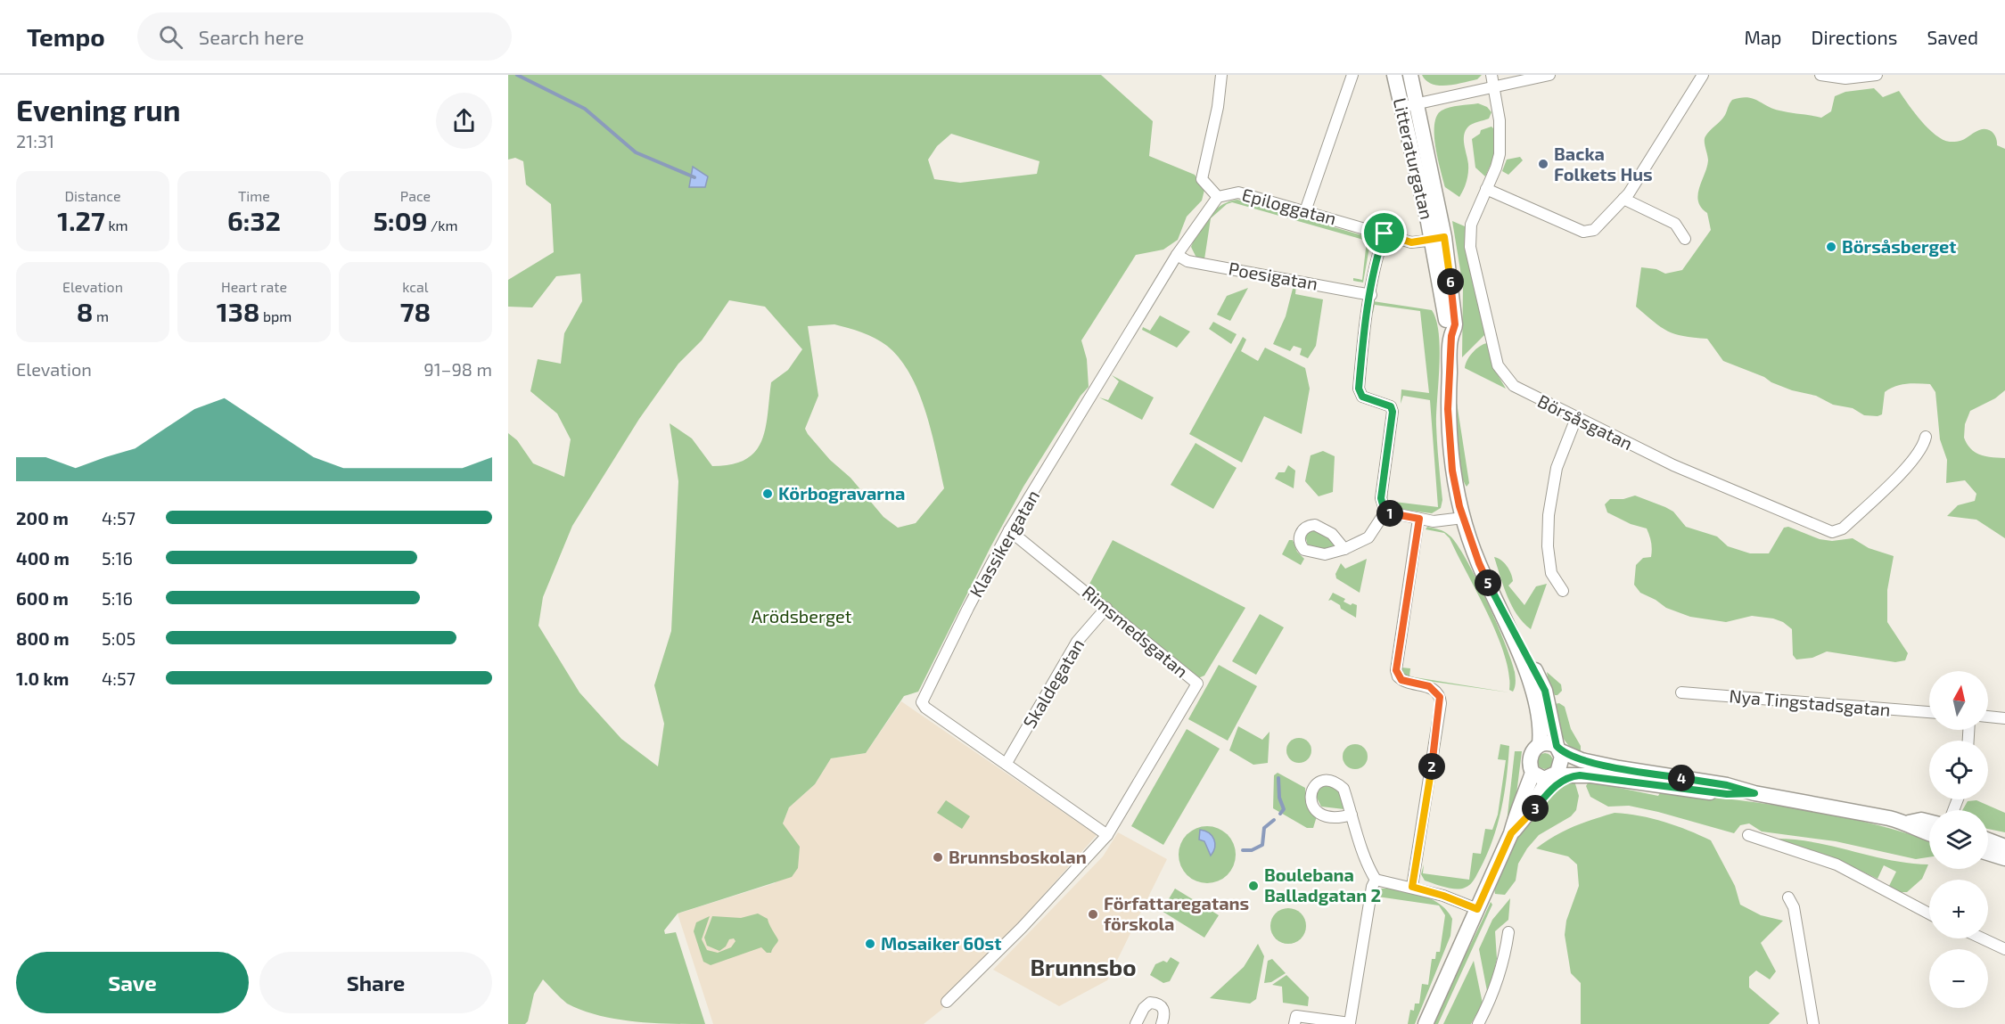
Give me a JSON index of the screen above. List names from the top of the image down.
{
  "streets": {
    "street": [
      "Litteraturgatan",
      "Epiloggatan",
      "Poesigatan",
      "Börsåsgatan",
      "Klassikergatan",
      "Rimsmedsgatan",
      "Skaldegatan",
      "Nya Tingstadsgatan"
    ]
  },
  "crossings": [
    ["Litteraturgatan", "Epiloggatan"],
    ["Epiloggatan", "Klassikergatan"],
    ["Poesigatan", "Klassikergatan"],
    ["Klassikergatan", "Rimsmedsgatan"],
    ["Klassikergatan", "Skaldegatan"],
    ["Rimsmedsgatan", "Skaldegatan"]
  ],
  "districts": ["Brunnsbo"],
  "parks": ["Arödsberget"],
  "places": [
    "Backa Folkets Hus",
    "Börsåsberget",
    "Körbogravarna",
    "Brunnsboskolan",
    "Boulebana Balladgatan 2",
    "Författaregatans förskola",
    "Mosaiker 60st"
  ],
  "north": "top",
  "page": {
    "header": "Tempo",
    "search": "Search here",
    "nav": ["Map", "Directions", "Saved"],
    "heading": ["Evening run", "21:31"],
    "stats": [
      ["Distance", "1.27 km"],
      ["Time", "6:32"],
      ["Pace", "5:09 /km"],
      ["Elevation", "8 m"],
      ["Heart rate", "138 bpm"],
      ["kcal", "78"]
    ],
    "pins": [
      "6",
      "1",
      "5",
      "2",
      "4",
      "3"
    ],
    "chart": ["Elevation", "91–98 m"],
    "list": [
      {
        "name": "200 m",
        "note": "4:57"
      },
      {
        "name": "400 m",
        "note": "5:16"
      },
      {
        "name": "600 m",
        "note": "5:16"
      },
      {
        "name": "800 m",
        "note": "5:05"
      },
      {
        "name": "1.0 km",
        "note": "4:57"
      }
    ],
    "map_buttons": ["+", "−"],
    "buttons": ["Save", "Share"]
  }
}
